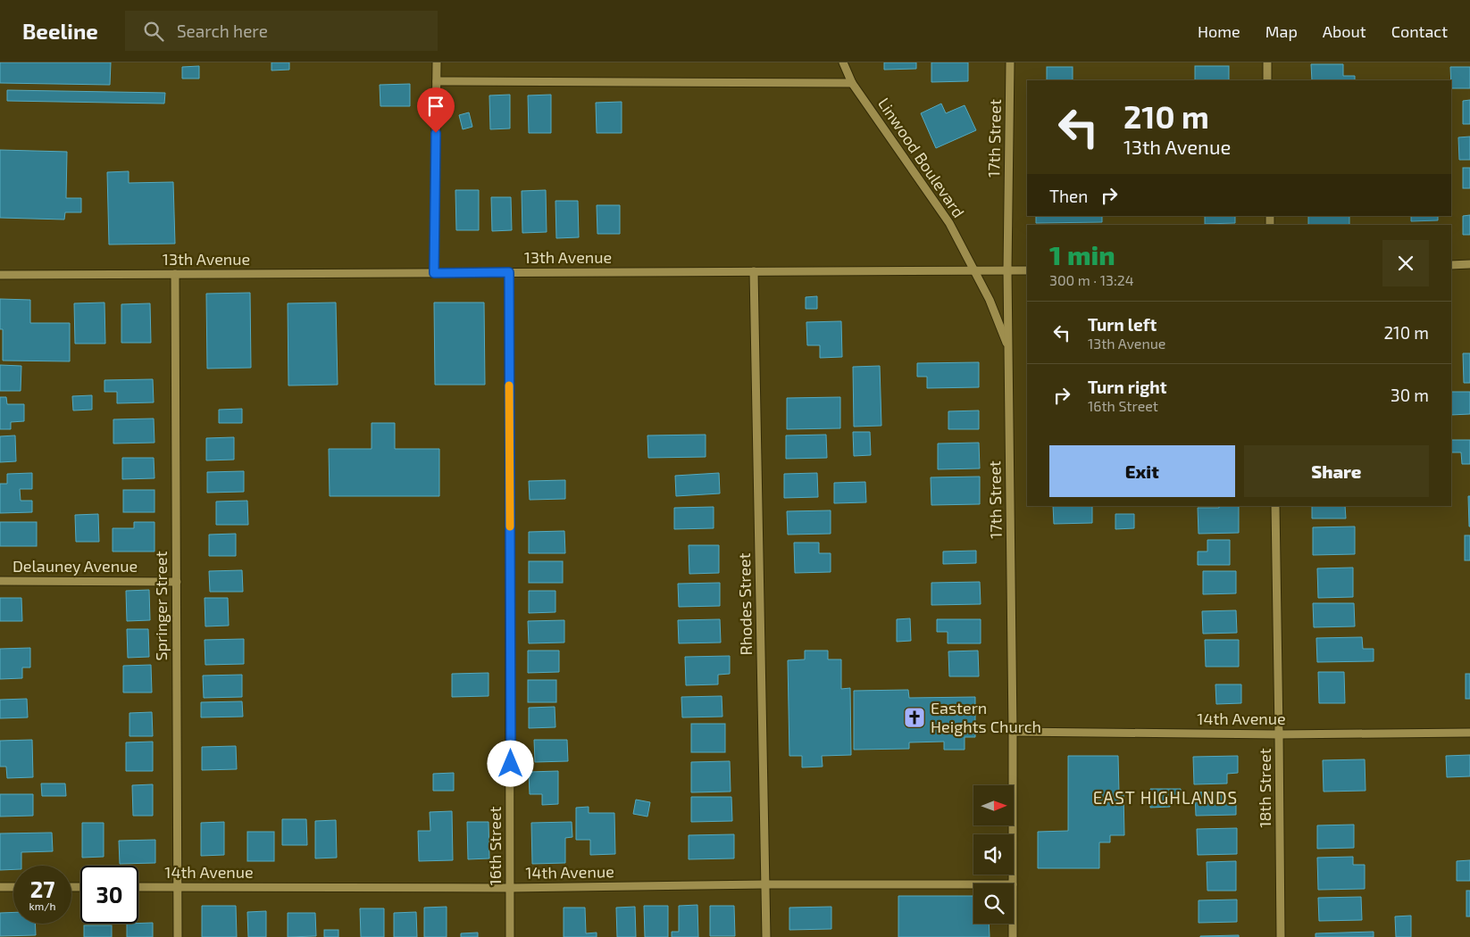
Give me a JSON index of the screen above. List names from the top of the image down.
{
  "streets": {
    "street": [
      "17th Street",
      "Linwood Boulevard",
      "13th Avenue",
      "Delauney Avenue",
      "Rhodes Street",
      "Springer Street",
      "14th Avenue",
      "18th Street",
      "16th Street"
    ]
  },
  "crossings": [
    ["17th Street", "13th Avenue"],
    ["17th Street", "14th Avenue"],
    ["Linwood Boulevard", "13th Avenue"],
    ["13th Avenue", "Rhodes Street"],
    ["13th Avenue", "Springer Street"],
    ["13th Avenue", "16th Street"],
    ["Delauney Avenue", "Springer Street"],
    ["Rhodes Street", "14th Avenue"],
    ["Springer Street", "14th Avenue"],
    ["14th Avenue", "18th Street"],
    ["14th Avenue", "16th Street"]
  ],
  "districts": ["EAST HIGHLANDS"],
  "places": {
    "church": ["Eastern Heights Church"]
  },
  "north": "right",
  "page": {
    "header": "Beeline",
    "search": "Search here",
    "nav": [
      "Home",
      "Map",
      "About",
      "Contact"
    ],
    "turn": ["210 m", "13th Avenue"],
    "then": "Then",
    "heading": ["1 min", "300 m · 13:24"],
    "list": [
      {
        "name": "Turn left",
        "note": "13th Avenue",
        "value": "210 m"
      },
      {
        "name": "Turn right",
        "note": "16th Street",
        "value": "30 m"
      }
    ],
    "buttons": ["Exit", "Share"],
    "speed": "27 km/h",
    "limit": "30"
  }
}
